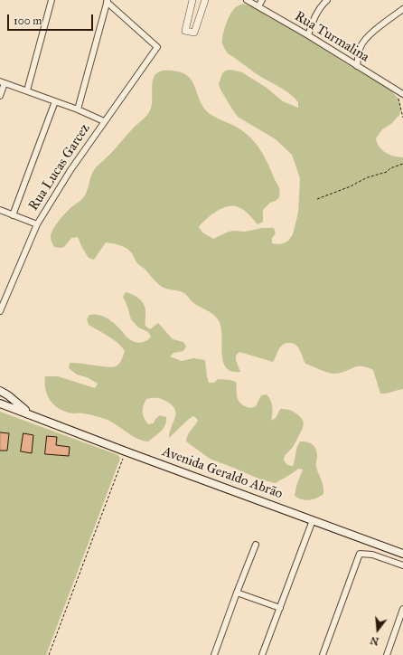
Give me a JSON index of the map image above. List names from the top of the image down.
{
  "streets": {
    "main road": ["Avenida Geraldo Abrão"],
    "street": ["Rua Turmalina", "Rua Lucas Garcez"]
  },
  "scale_bar": "100 m",
  "north": "bottom"
}
